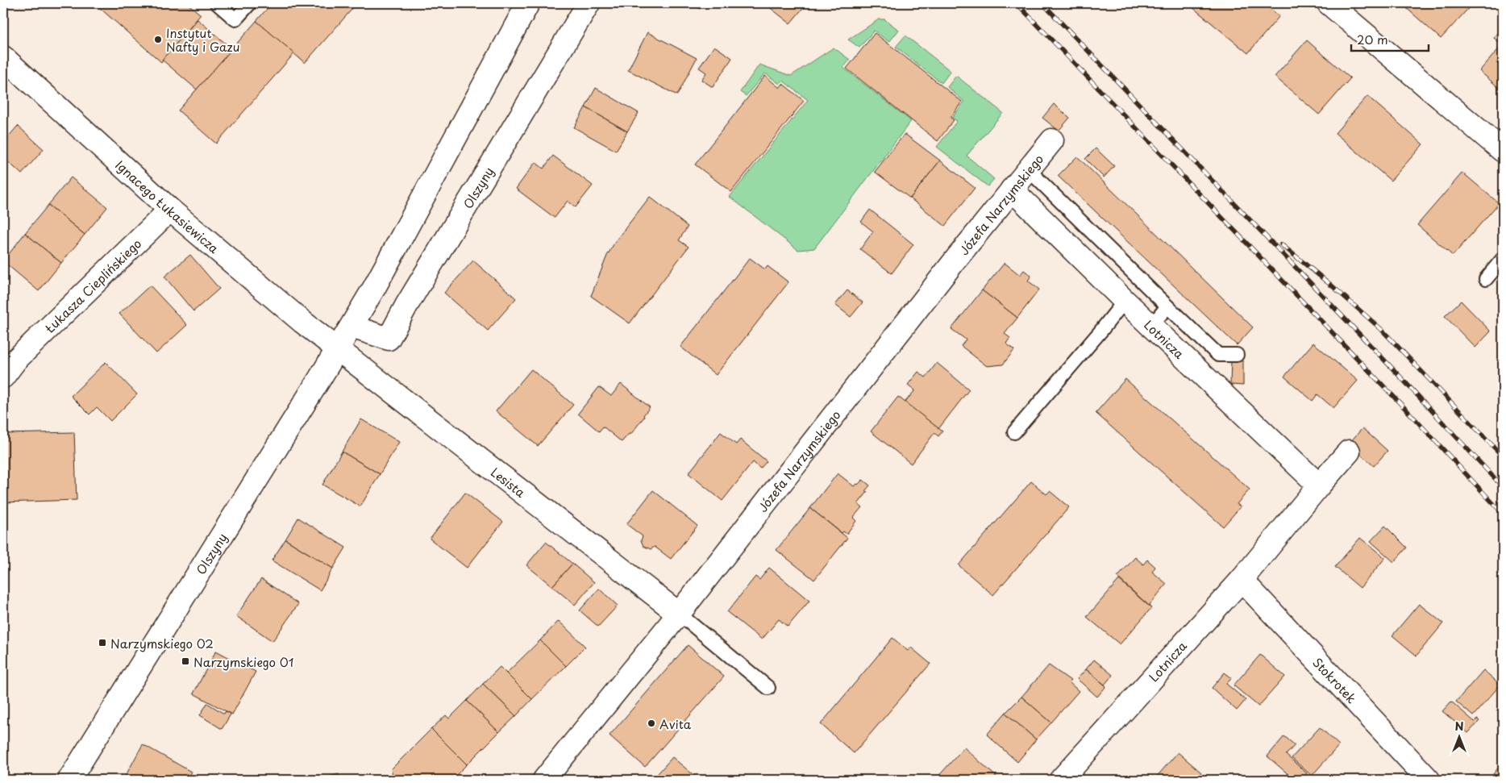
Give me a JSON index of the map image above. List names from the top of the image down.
{
  "streets": {
    "street": [
      "Olszyny",
      "Józefa Narzymskiego",
      "Ignacego Łukasiewicza",
      "Łukasza Cieplińskiego",
      "Lotnicza",
      "Lesista",
      "Stokrotek"
    ]
  },
  "crossings": [
    ["Olszyny", "Ignacego Łukasiewicza"],
    ["Olszyny", "Lesista"],
    ["Józefa Narzymskiego", "Lotnicza"],
    ["Józefa Narzymskiego", "Lesista"],
    ["Ignacego Łukasiewicza", "Łukasza Cieplińskiego"],
    ["Ignacego Łukasiewicza", "Lesista"],
    ["Lotnicza", "Stokrotek"]
  ],
  "places": {
    "other": ["Instytut Nafty i Gazu", "Avita"],
    "transit": ["Narzymskiego 02", "Narzymskiego 01"]
  },
  "scale_bar": "20 m",
  "north": "top"
}
